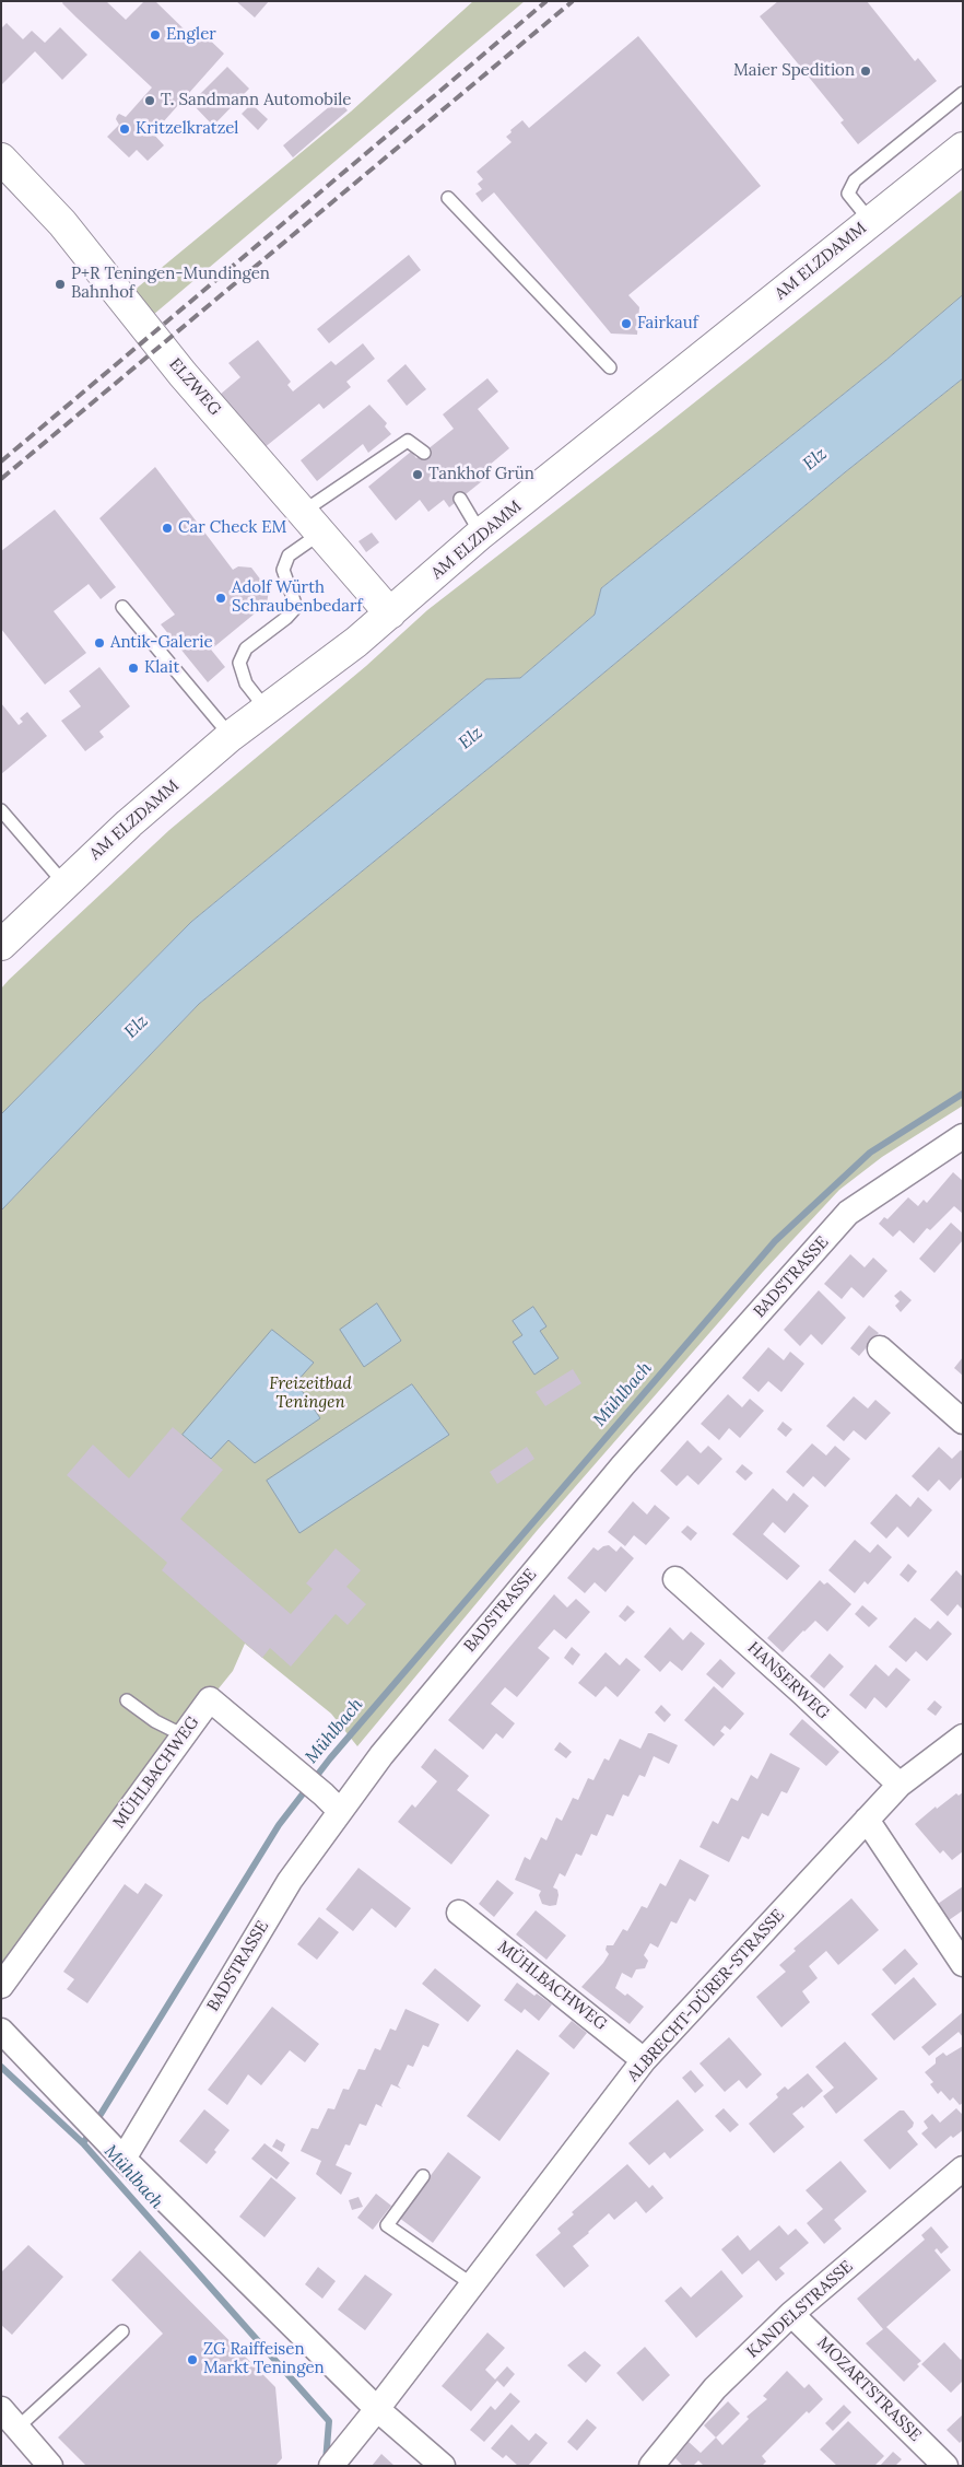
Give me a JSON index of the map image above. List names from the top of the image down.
{
  "streets": {
    "street": [
      "AM ELZDAMM",
      "ELZWEG",
      "BADSTRASSE",
      "HANSERWEG",
      "MÜHLBACHWEG",
      "ALBRECHT-DÜRER-STRASSE",
      "KANDELSTRASSE",
      "MOZARTSTRASSE"
    ]
  },
  "crossings": [
    ["AM ELZDAMM", "ELZWEG"],
    ["BADSTRASSE", "MÜHLBACHWEG"],
    ["HANSERWEG", "ALBRECHT-DÜRER-STRASSE"],
    ["MÜHLBACHWEG", "ALBRECHT-DÜRER-STRASSE"],
    ["KANDELSTRASSE", "MOZARTSTRASSE"]
  ],
  "water": ["Elz", "Mühlbach"],
  "parks": ["Freizeitbad Teningen"],
  "places": [
    "Engler",
    "Maier Spedition",
    "T. Sandmann Automobile",
    "Kritzelkratzel",
    "P+R Teningen-Mundingen Bahnhof",
    "Fairkauf",
    "Tankhof Grün",
    "Car Check EM",
    "Adolf Würth Schraubenbedarf",
    "Antik-Galerie",
    "Klait",
    "ZG Raiffeisen Markt Teningen"
  ]
}
